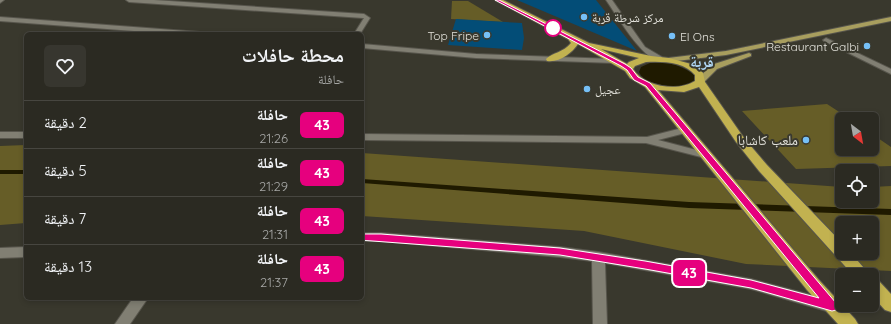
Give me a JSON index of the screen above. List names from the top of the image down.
{
  "districts": ["قربة"],
  "places": [
    "مركز شرطة قربة",
    "Top Fripe",
    "El Ons",
    "Restaurant Galbi",
    "عجيل",
    "ملعب كاشابا"
  ],
  "lines": ["bus line 43"],
  "north": "bottom right",
  "page": {
    "on_map": "43",
    "heading": ["محطة حافلات", "حافلة"],
    "list": [
      {
        "mark": "43",
        "name": "حافلة",
        "note": "21:26",
        "value": "2 دقيقة"
      },
      {
        "mark": "43",
        "name": "حافلة",
        "note": "21:29",
        "value": "5 دقيقة"
      },
      {
        "mark": "43",
        "name": "حافلة",
        "note": "21:31",
        "value": "7 دقيقة"
      },
      {
        "mark": "43",
        "name": "حافلة",
        "note": "21:37",
        "value": "13 دقيقة"
      }
    ],
    "map_buttons": ["+", "−"]
  }
}
